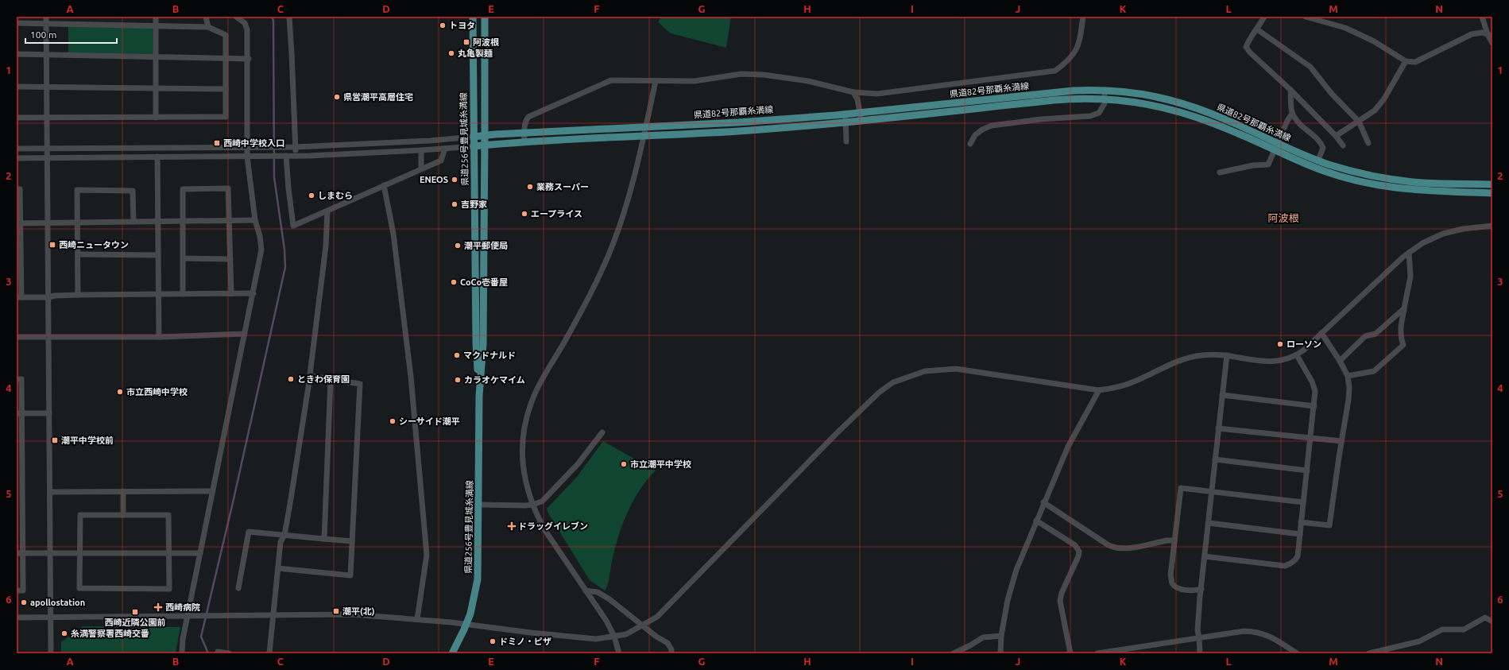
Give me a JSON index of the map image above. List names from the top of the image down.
{
  "streets": {
    "main road": ["県道82号那覇糸満線", "県道256号豊見城糸満線"]
  },
  "crossings": [
    ["県道82号那覇糸満線", "県道256号豊見城糸満線"]
  ],
  "districts": ["阿波根"],
  "places": {
    "other": [
      "トヨタ",
      "丸亀製麺",
      "県営潮平高層住宅",
      "ENEOS",
      "業務スーパー",
      "しまむら",
      "吉野家",
      "エープライス",
      "潮平郵便局",
      "CoCo壱番屋",
      "ローソン",
      "マクドナルド",
      "ときわ保育園",
      "カラオケマイム",
      "市立西崎中学校",
      "シーサイド潮平",
      "市立潮平中学校",
      "apollostation",
      "糸満警察署西崎交番",
      "ドミノ・ピザ"
    ],
    "transit": [
      "阿波根",
      "西崎中学校入口",
      "西崎ニュータウン",
      "潮平中学校前",
      "潮平(北)",
      "西崎近隣公園前"
    ],
    "health": ["ドラッグイレブン", "西崎病院"]
  },
  "scale_bar": "100 m",
  "grid": {
    "columns": [
      "A",
      "B",
      "C",
      "D",
      "E",
      "F",
      "G",
      "H",
      "I",
      "J",
      "K",
      "L",
      "M",
      "N"
    ],
    "rows": [
      "1",
      "2",
      "3",
      "4",
      "5",
      "6"
    ]
  }
}
